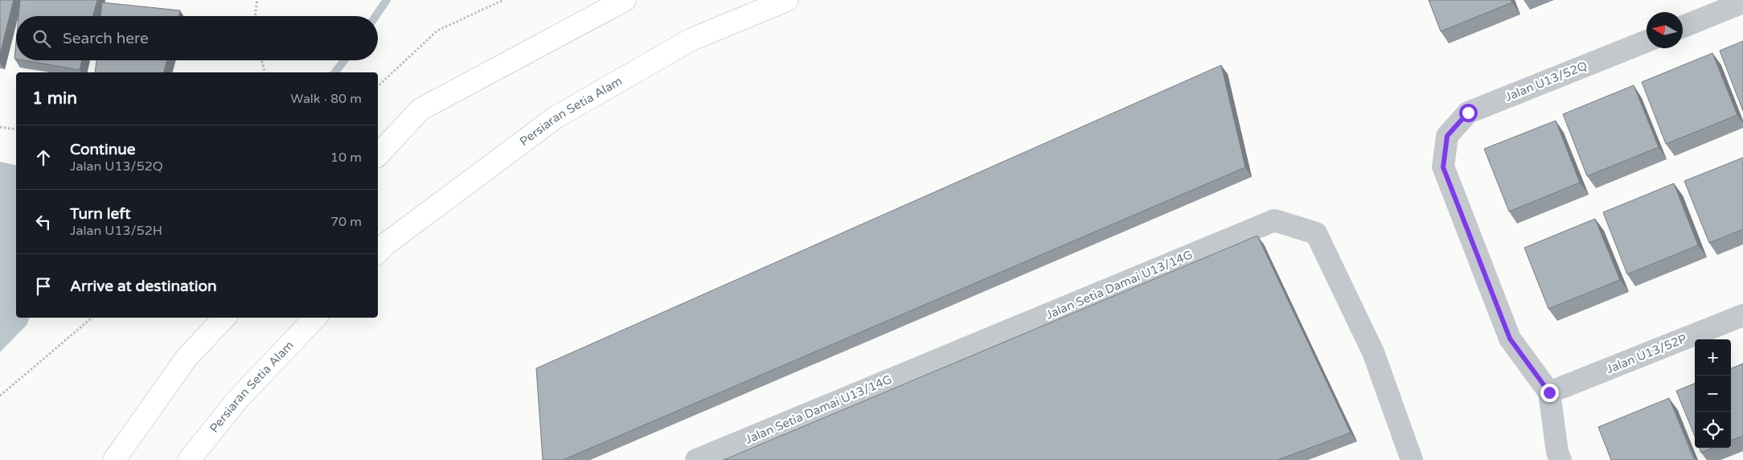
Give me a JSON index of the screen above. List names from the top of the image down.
{
  "streets": {
    "highway": ["Persiaran Setia Alam"],
    "street": ["Jalan U13/52Q", "Jalan Setia Damai U13/14G", "Jalan U13/52P"]
  },
  "crossings": [
    ["Jalan U13/52Q", "Jalan U13/52P"]
  ],
  "north": "left",
  "page": {
    "search": "Search here",
    "heading": ["1 min", "Walk · 80 m"],
    "list": [
      ["Continue", "Jalan U13/52Q", "10 m"],
      ["Turn left", "Jalan U13/52H", "70 m"],
      "Arrive at destination"
    ],
    "map_buttons": ["+", "−"]
  }
}
